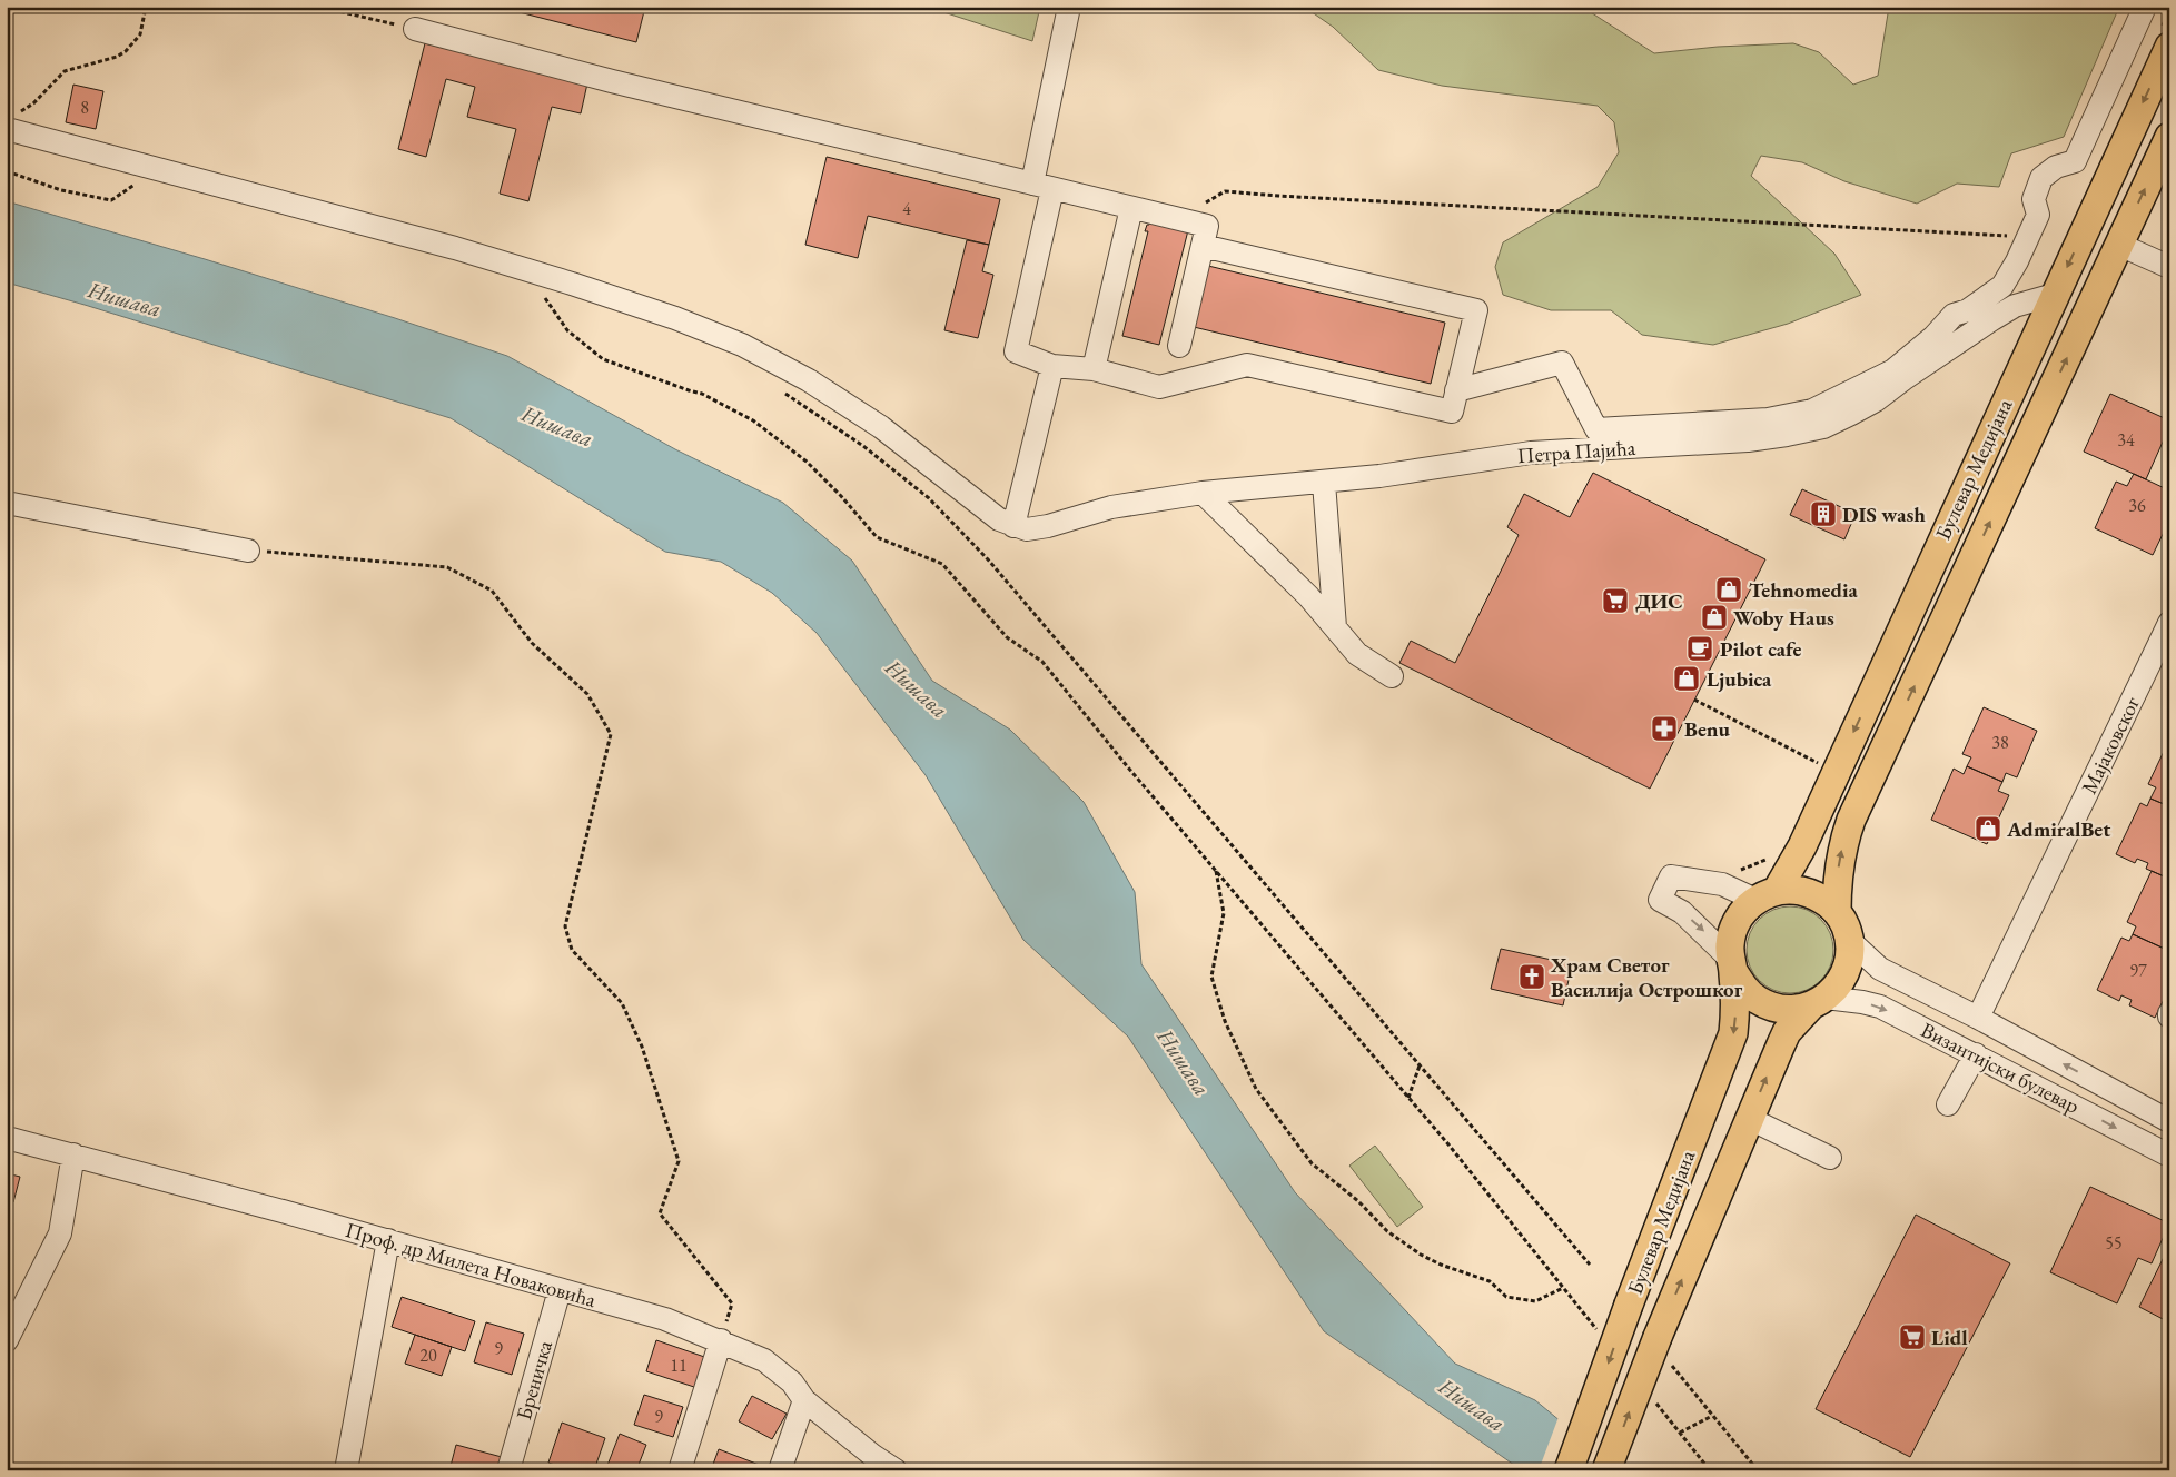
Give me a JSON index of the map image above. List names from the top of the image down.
{
  "streets": {
    "main road": ["Булевар Медијана"],
    "street": [
      "Петра Пајића",
      "Мајаковског",
      "Византијски булевар",
      "Проф. др Милета Новаковића",
      "Бреничка"
    ]
  },
  "crossings": [
    ["Петра Пајића", "Булевар Медијана"],
    ["Булевар Медијана", "Византијски булевар"],
    ["Мајаковског", "Византијски булевар"],
    ["Проф. др Милета Новаковића", "Бреничка"]
  ],
  "water": ["Нишава"],
  "places": {
    "building": ["DIS wash"],
    "shop": [
      "Tehnomedia",
      "Woby Haus",
      "Ljubica",
      "AdmiralBet"
    ],
    "supermarket": ["ДИС", "Lidl"],
    "cafe": ["Pilot cafe"],
    "pharmacy": ["Benu"],
    "church": ["Храм Светог Василија Острошког"]
  },
  "house_numbers": [
    "8",
    "4",
    "34",
    "36",
    "38",
    "97",
    "55",
    "9",
    "20",
    "11",
    "9"
  ]
}
